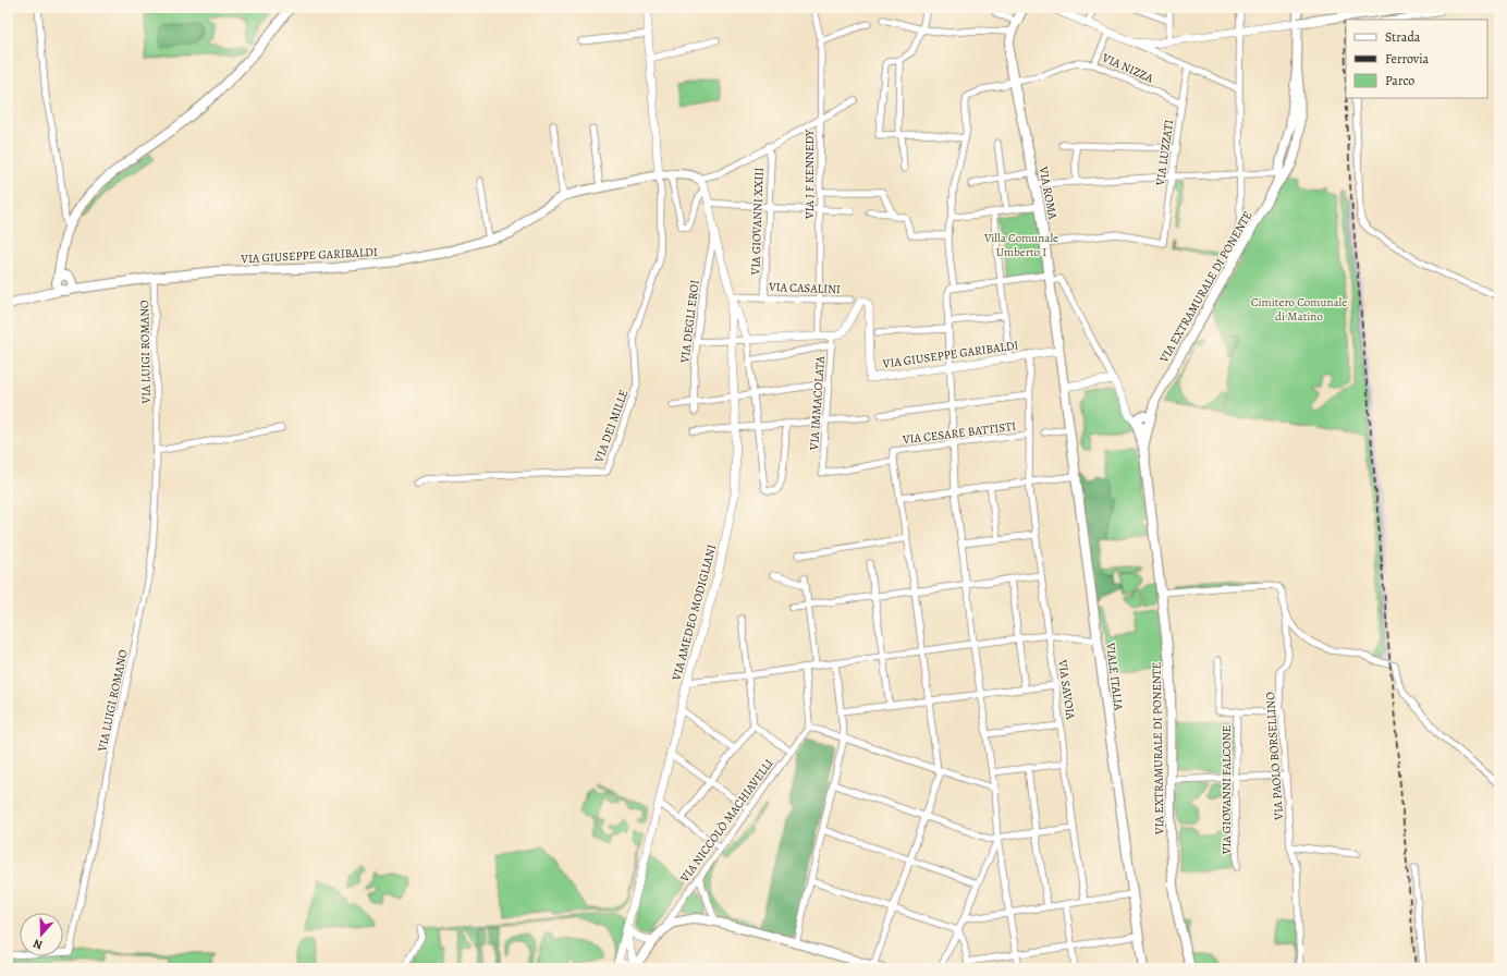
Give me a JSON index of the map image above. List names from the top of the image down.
{
  "streets": {
    "main road": [
      "VIA ROMA",
      "VIA GIUSEPPE GARIBALDI",
      "VIA EXTRAMURALE DI PONENTE",
      "VIALE ITALIA"
    ],
    "street": [
      "VIA NIZZA",
      "VIA LUZZATI",
      "VIA J F KENNEDY",
      "VIA GIOVANNI XXIII",
      "VIA CASALINI",
      "VIA DEGLI EROI",
      "VIA LUIGI ROMANO",
      "VIA IMMACOLATA",
      "VIA DEI MILLE",
      "VIA CESARE BATTISTI",
      "VIA AMEDEO MODIGLIANI",
      "VIA SAVOIA",
      "VIA PAOLO BORSELLINO",
      "VIA GIOVANNI FALCONE",
      "VIA NICCOLÒ MACHIAVELLI"
    ]
  },
  "crossings": [
    ["VIA NIZZA", "VIA LUZZATI"],
    ["VIA NIZZA", "VIA ROMA"],
    ["VIA LUZZATI", "VIA ROMA"],
    ["VIA J F KENNEDY", "VIA CASALINI"],
    ["VIA ROMA", "VIA GIUSEPPE GARIBALDI"],
    ["VIA ROMA", "VIALE ITALIA"],
    ["VIA GIOVANNI XXIII", "VIA CASALINI"],
    ["VIA GIUSEPPE GARIBALDI", "VIA LUIGI ROMANO"],
    ["VIA GIUSEPPE GARIBALDI", "VIA IMMACOLATA"],
    ["VIA GIUSEPPE GARIBALDI", "VIA DEI MILLE"],
    ["VIA GIUSEPPE GARIBALDI", "VIA SAVOIA"],
    ["VIA EXTRAMURALE DI PONENTE", "VIA PAOLO BORSELLINO"],
    ["VIA CASALINI", "VIA AMEDEO MODIGLIANI"],
    ["VIA IMMACOLATA", "VIA CESARE BATTISTI"],
    ["VIA CESARE BATTISTI", "VIA SAVOIA"]
  ],
  "parks": ["Villa Comunale Umberto I", "Cimitero Comunale di Matino"],
  "legend": ["Strada", "Ferrovia", "Parco"],
  "north": "bottom"
}
